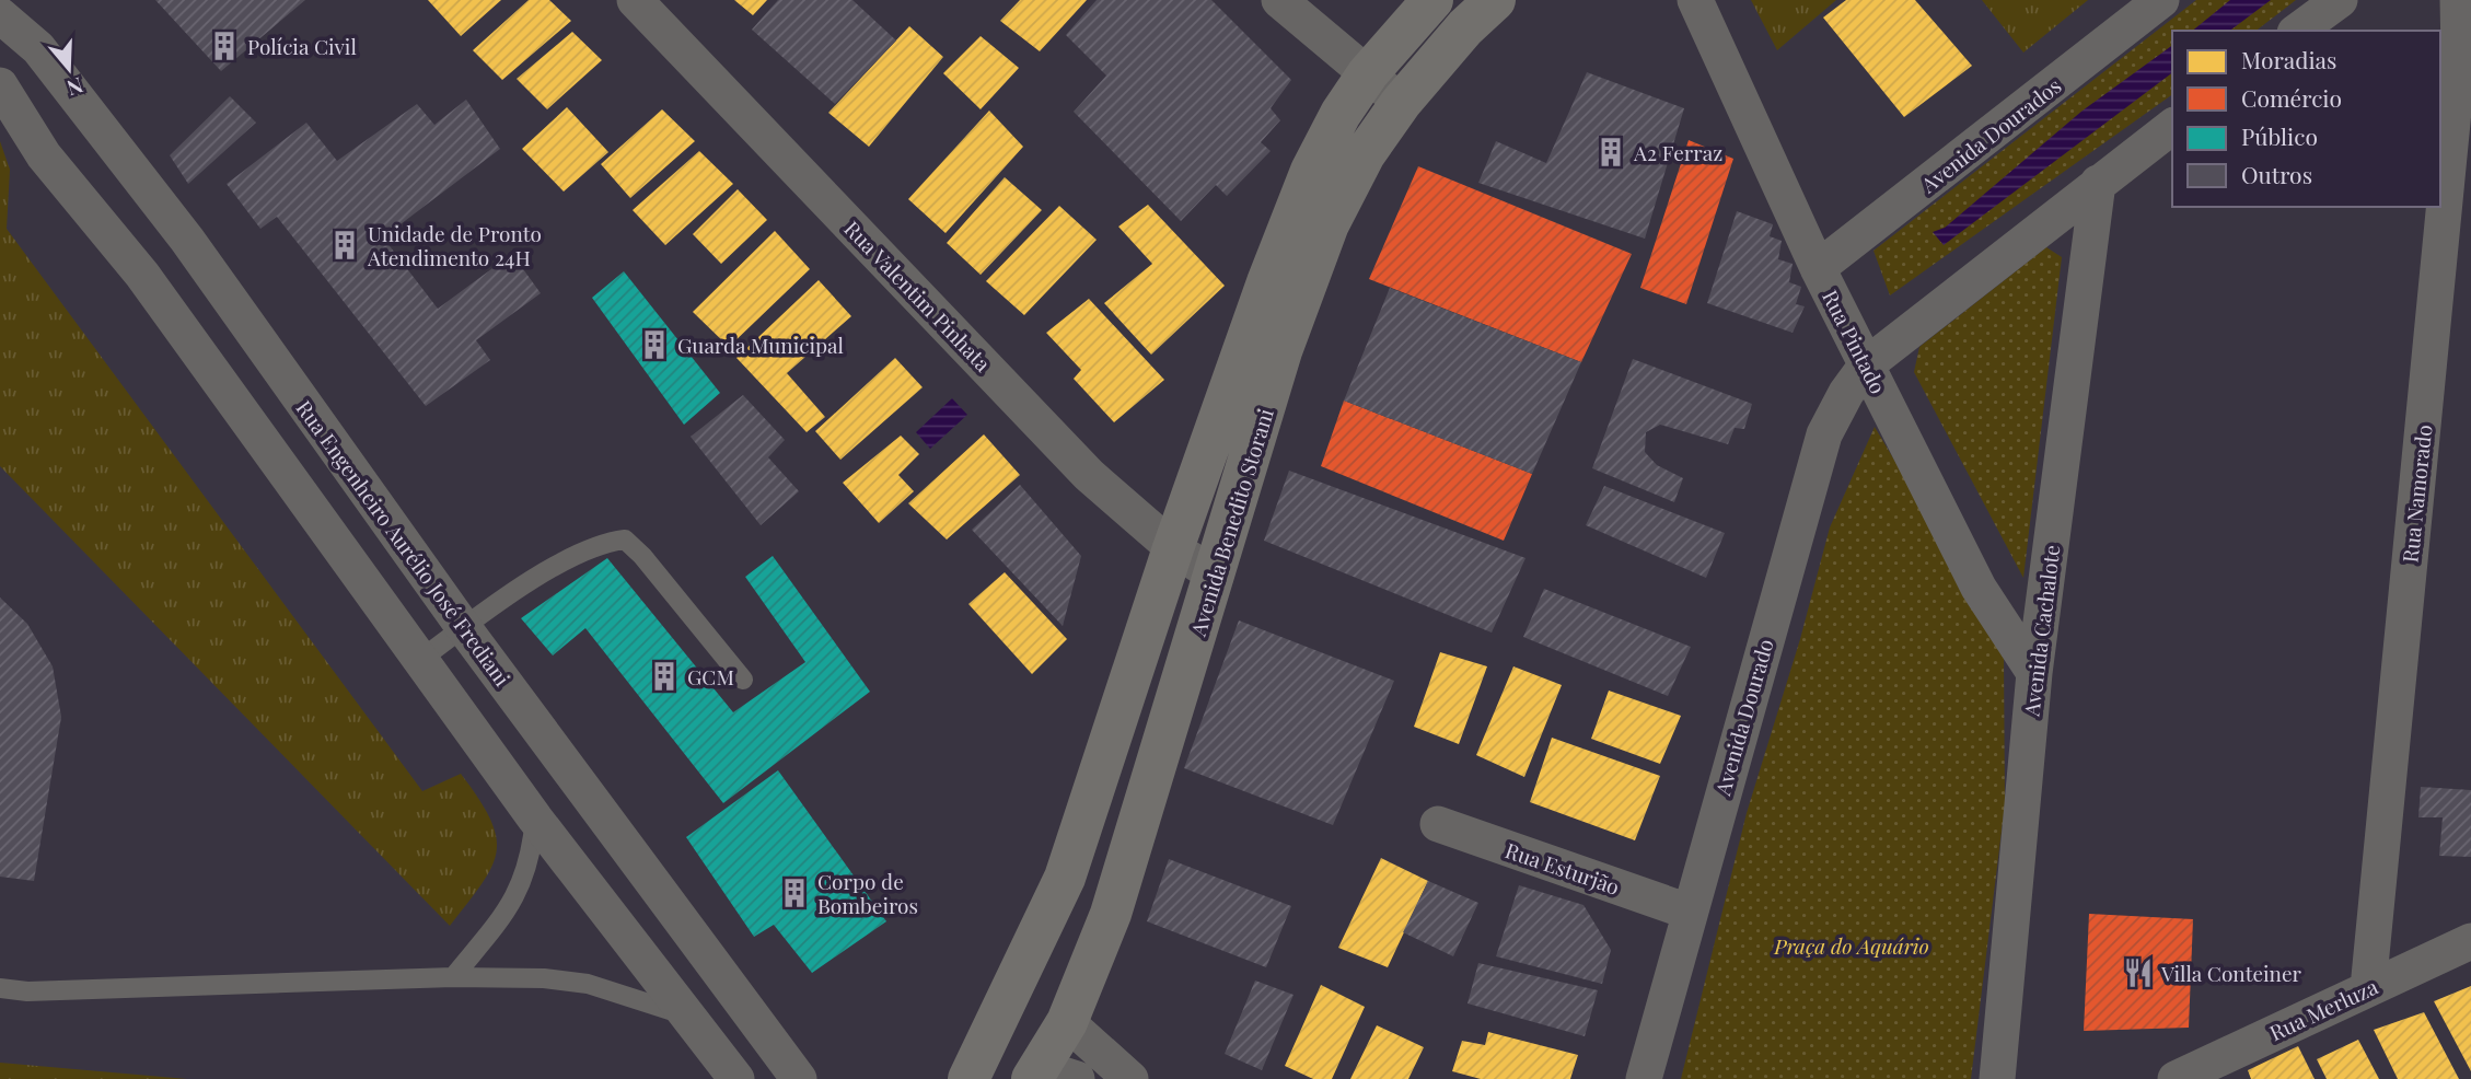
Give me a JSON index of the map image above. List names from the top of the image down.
{
  "streets": {
    "main road": ["Avenida Benedito Storani"],
    "street": [
      "Avenida Dourados",
      "Rua Valentim Pinhata",
      "Rua Pintado",
      "Rua Namorado",
      "Rua Engenheiro Aurélio José Frediani",
      "Avenida Cachalote",
      "Avenida Dourado",
      "Rua Esturjão",
      "Rua Merluza"
    ]
  },
  "crossings": [
    ["Avenida Dourados", "Rua Pintado"],
    ["Rua Valentim Pinhata", "Avenida Benedito Storani"],
    ["Rua Pintado", "Avenida Cachalote"],
    ["Rua Pintado", "Avenida Dourado"],
    ["Rua Namorado", "Rua Merluza"],
    ["Avenida Dourado", "Rua Esturjão"]
  ],
  "parks": ["Praça do Aquário"],
  "places": {
    "building": [
      "Polícia Civil",
      "A2 Ferraz",
      "Unidade de Pronto Atendimento 24H",
      "Guarda Municipal",
      "GCM",
      "Corpo de Bombeiros"
    ],
    "restaurant": ["Villa Conteiner"]
  },
  "legend": [
    "Moradias",
    "Comércio",
    "Público",
    "Outros"
  ],
  "north": "bottom"
}
